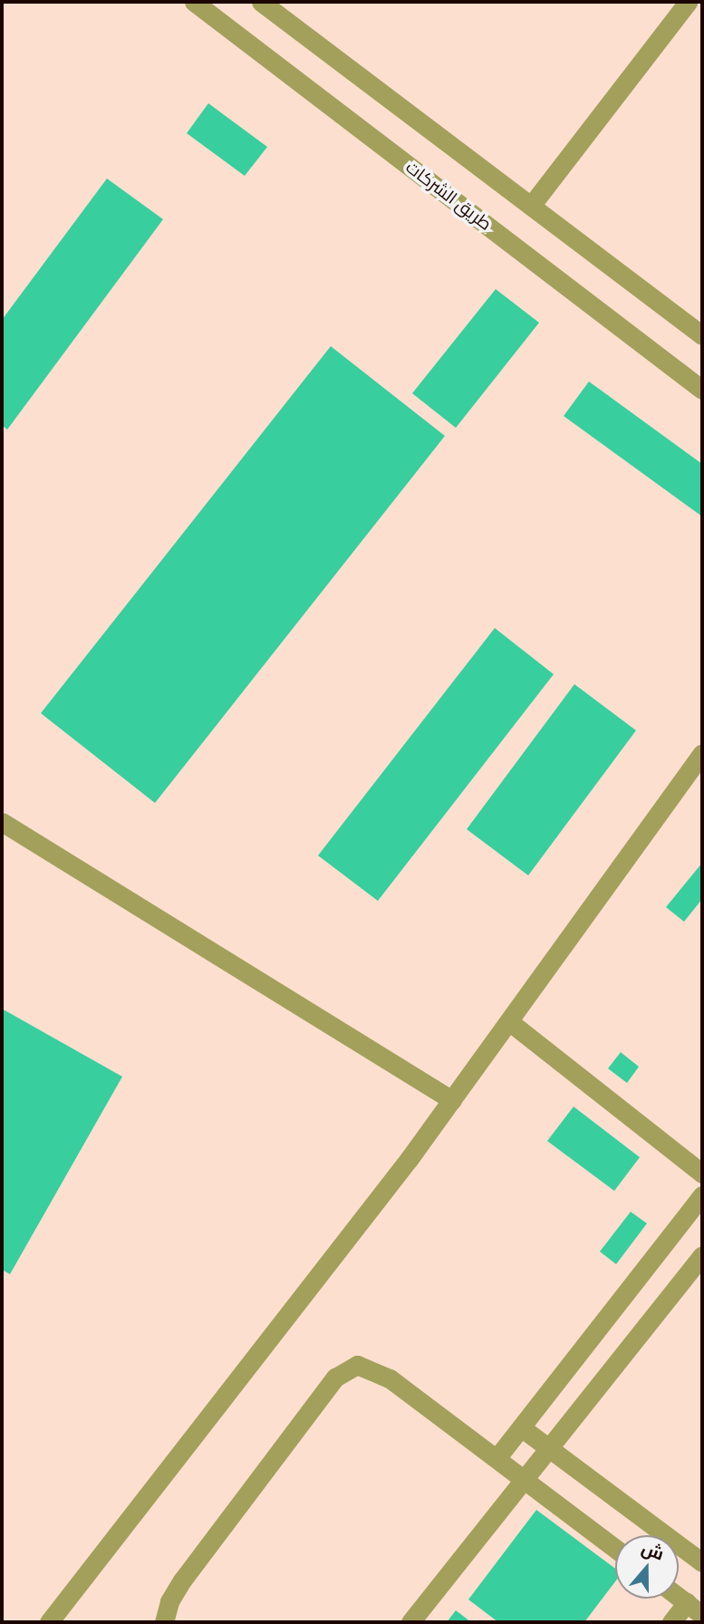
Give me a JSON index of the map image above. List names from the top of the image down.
{
  "streets": {
    "street": ["طريق الشركات"]
  },
  "north": "top"
}
